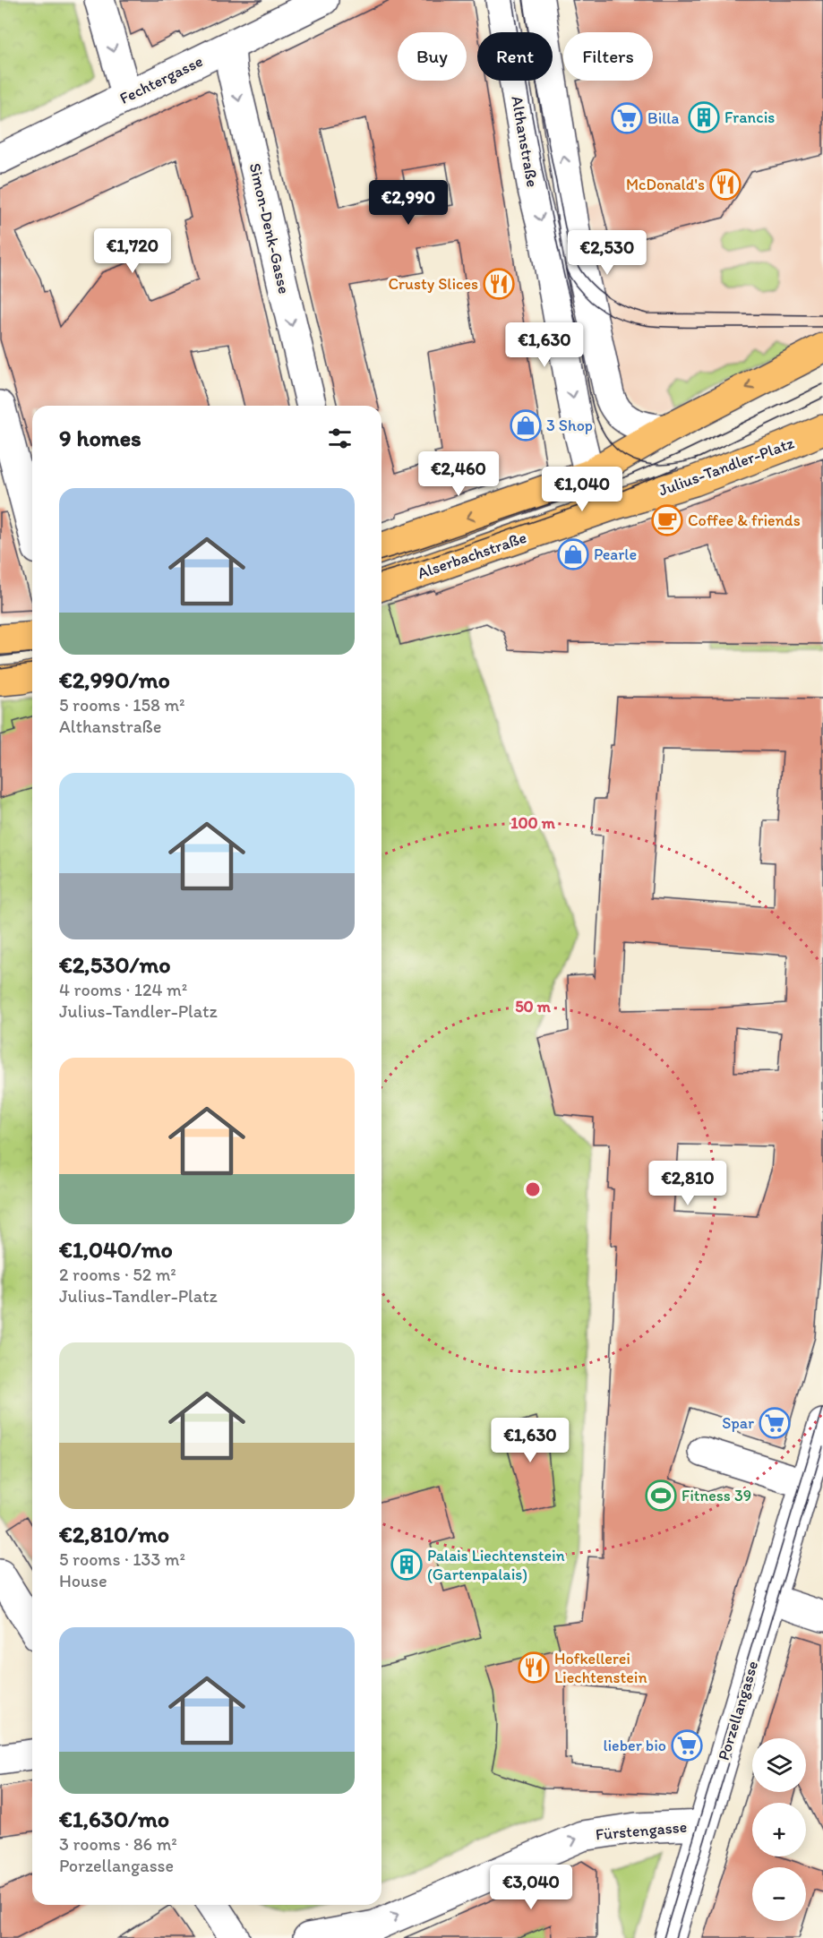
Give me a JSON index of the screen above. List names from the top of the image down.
{
  "streets": {
    "main road": ["Julius-Tandler-Platz", "Alserbachstraße"],
    "street": [
      "Fechtergasse",
      "Althanstraße",
      "Simon-Denk-Gasse",
      "Porzellangasse",
      "Fürstengasse"
    ]
  },
  "crossings": [
    ["Fechtergasse", "Simon-Denk-Gasse"],
    ["Julius-Tandler-Platz", "Alserbachstraße"],
    ["Porzellangasse", "Fürstengasse"]
  ],
  "one_way": ["Simon-Denk-Gasse", "Fürstengasse"],
  "places": {
    "building": ["Francis", "Palais Liechtenstein (Gartenpalais)"],
    "supermarket": ["Billa", "Spar", "lieber bio"],
    "restaurant": ["McDonald's", "Crusty Slices", "Hofkellerei Liechtenstein"],
    "shop": ["3 Shop", "Pearle"],
    "cafe": ["Coffee & friends"],
    "sports": ["Fitness 39"]
  },
  "page": {
    "chip": ["Buy", "Rent", "Filters"],
    "price": [
      "€2,990",
      "€1,720",
      "€2,530",
      "€1,630",
      "€2,460",
      "€1,040",
      "€2,810",
      "€1,630",
      "€3,040"
    ],
    "heading": "9 homes",
    "list": [
      {
        "name": "€2,990/mo",
        "note": "5 rooms · 158 m² · Althanstraße"
      },
      {
        "name": "€2,530/mo",
        "note": "4 rooms · 124 m² · Julius-Tandler-Platz"
      },
      {
        "name": "€1,040/mo",
        "note": "2 rooms · 52 m² · Julius-Tandler-Platz"
      },
      {
        "name": "€2,810/mo",
        "note": "5 rooms · 133 m² · House"
      },
      {
        "name": "€1,630/mo",
        "note": "3 rooms · 86 m² · Porzellangasse"
      }
    ],
    "map_buttons": ["+", "−"]
  },
  "rings": ["100 m", "50 m"]
}
